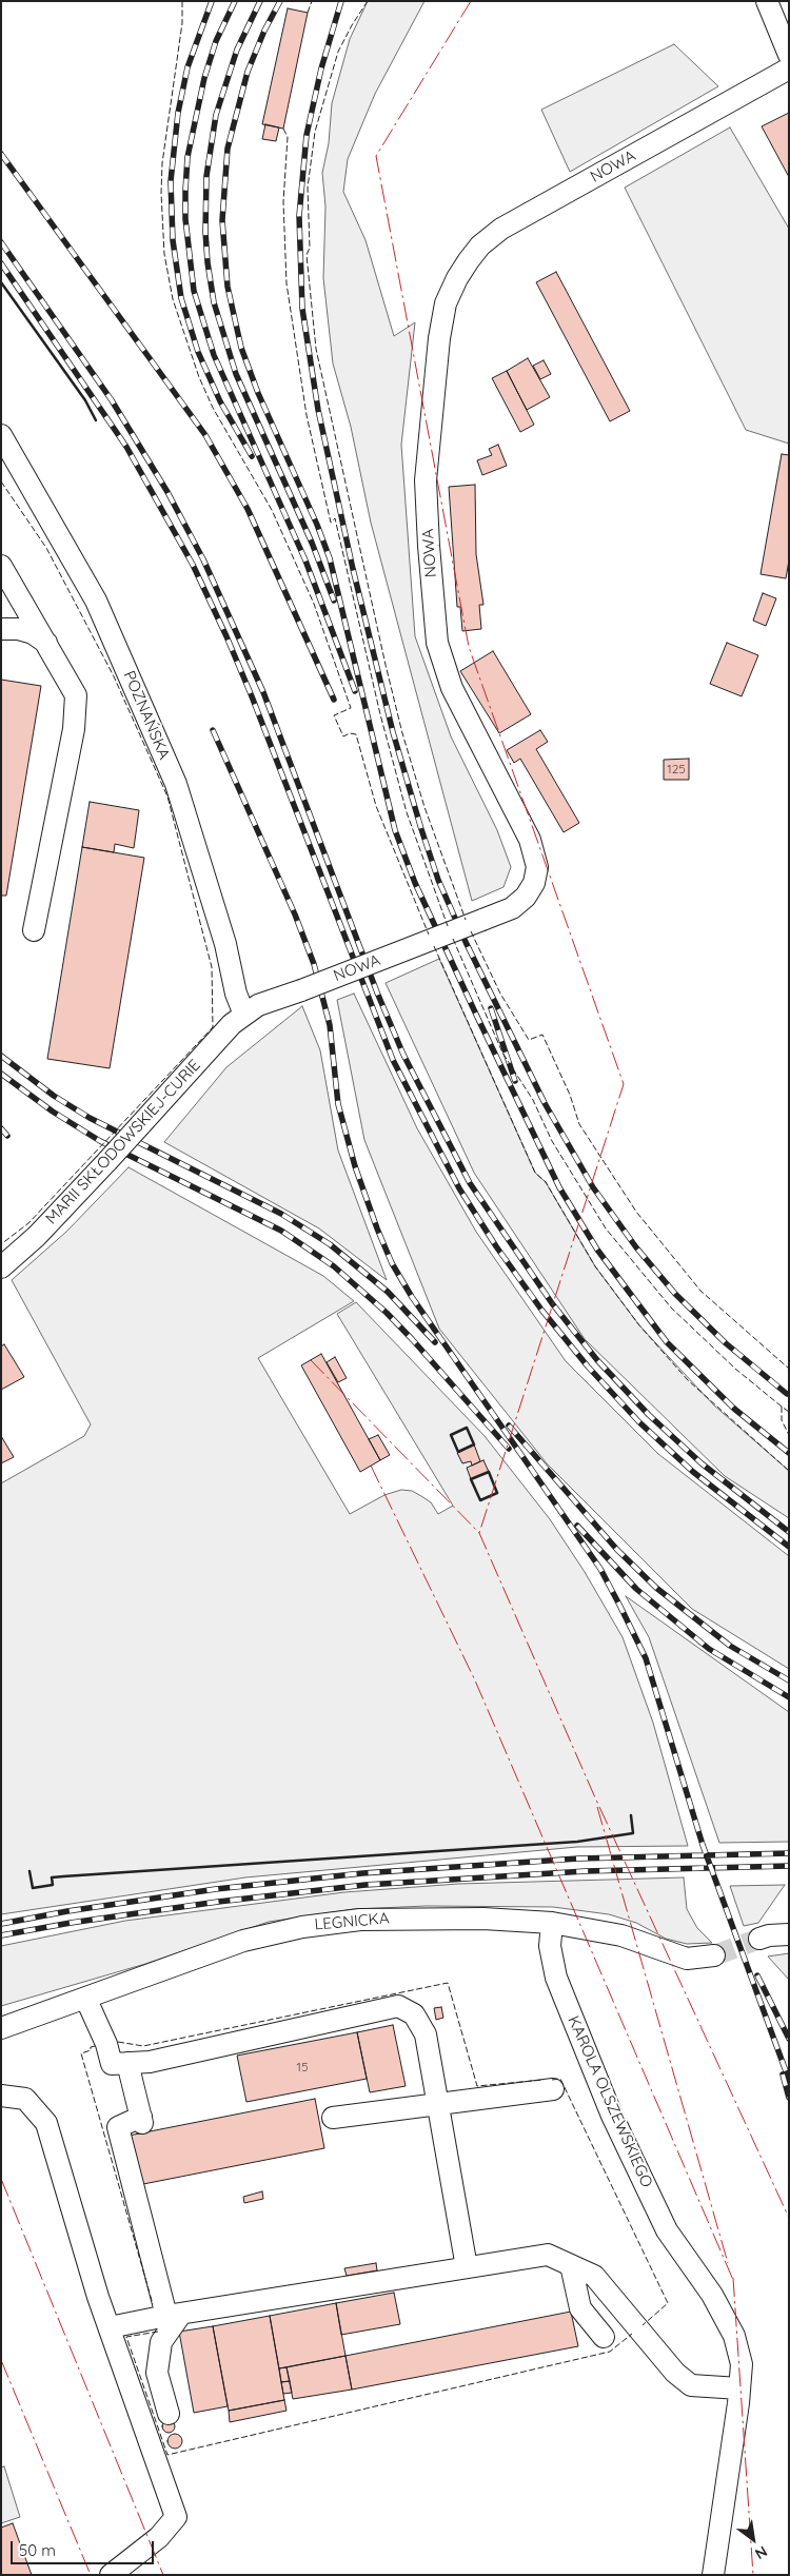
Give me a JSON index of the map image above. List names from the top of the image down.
{
  "streets": {
    "street": [
      "NOWA",
      "POZNAŃSKA",
      "MARII SKŁODOWSKIEJ-CURIE",
      "LEGNICKA",
      "KAROLA OLSZEWSKIEGO"
    ]
  },
  "crossings": [
    ["NOWA", "POZNAŃSKA"],
    ["NOWA", "MARII SKŁODOWSKIEJ-CURIE"],
    ["POZNAŃSKA", "MARII SKŁODOWSKIEJ-CURIE"],
    ["LEGNICKA", "KAROLA OLSZEWSKIEGO"]
  ],
  "house_numbers": ["125", "15"],
  "scale_bar": "50 m",
  "north": "bottom right"
}
